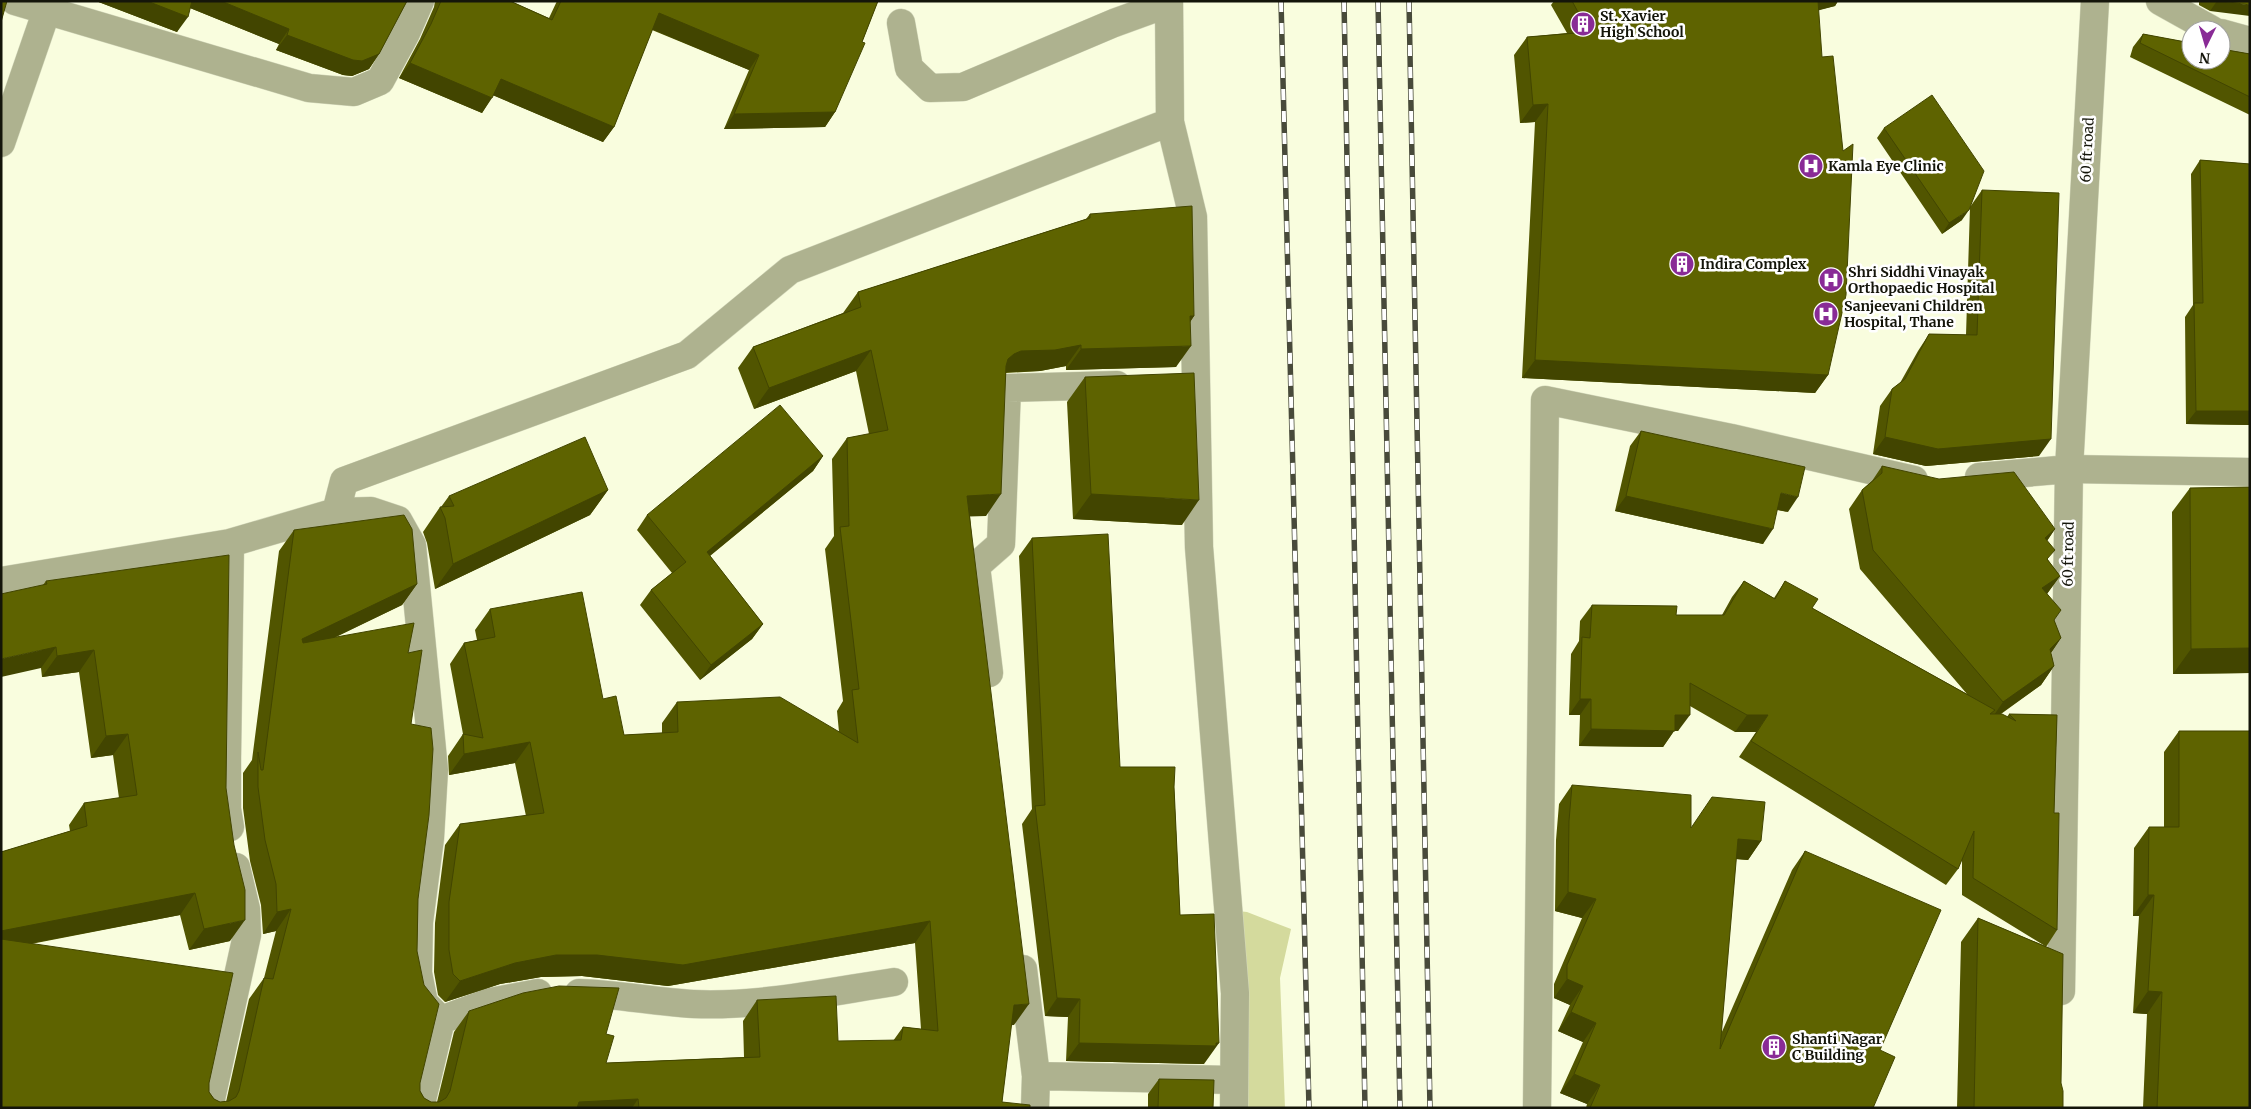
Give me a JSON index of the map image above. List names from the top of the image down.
{
  "streets": {
    "street": ["60 ft road"]
  },
  "places": {
    "building": ["St. Xavier High School", "Indira Complex", "Shanti Nagar C Building"],
    "hospital": ["Kamla Eye Clinic", "Shri Siddhi Vinayak Orthopaedic Hospital", "Sanjeevani Children Hospital, Thane"]
  },
  "north": "bottom"
}
